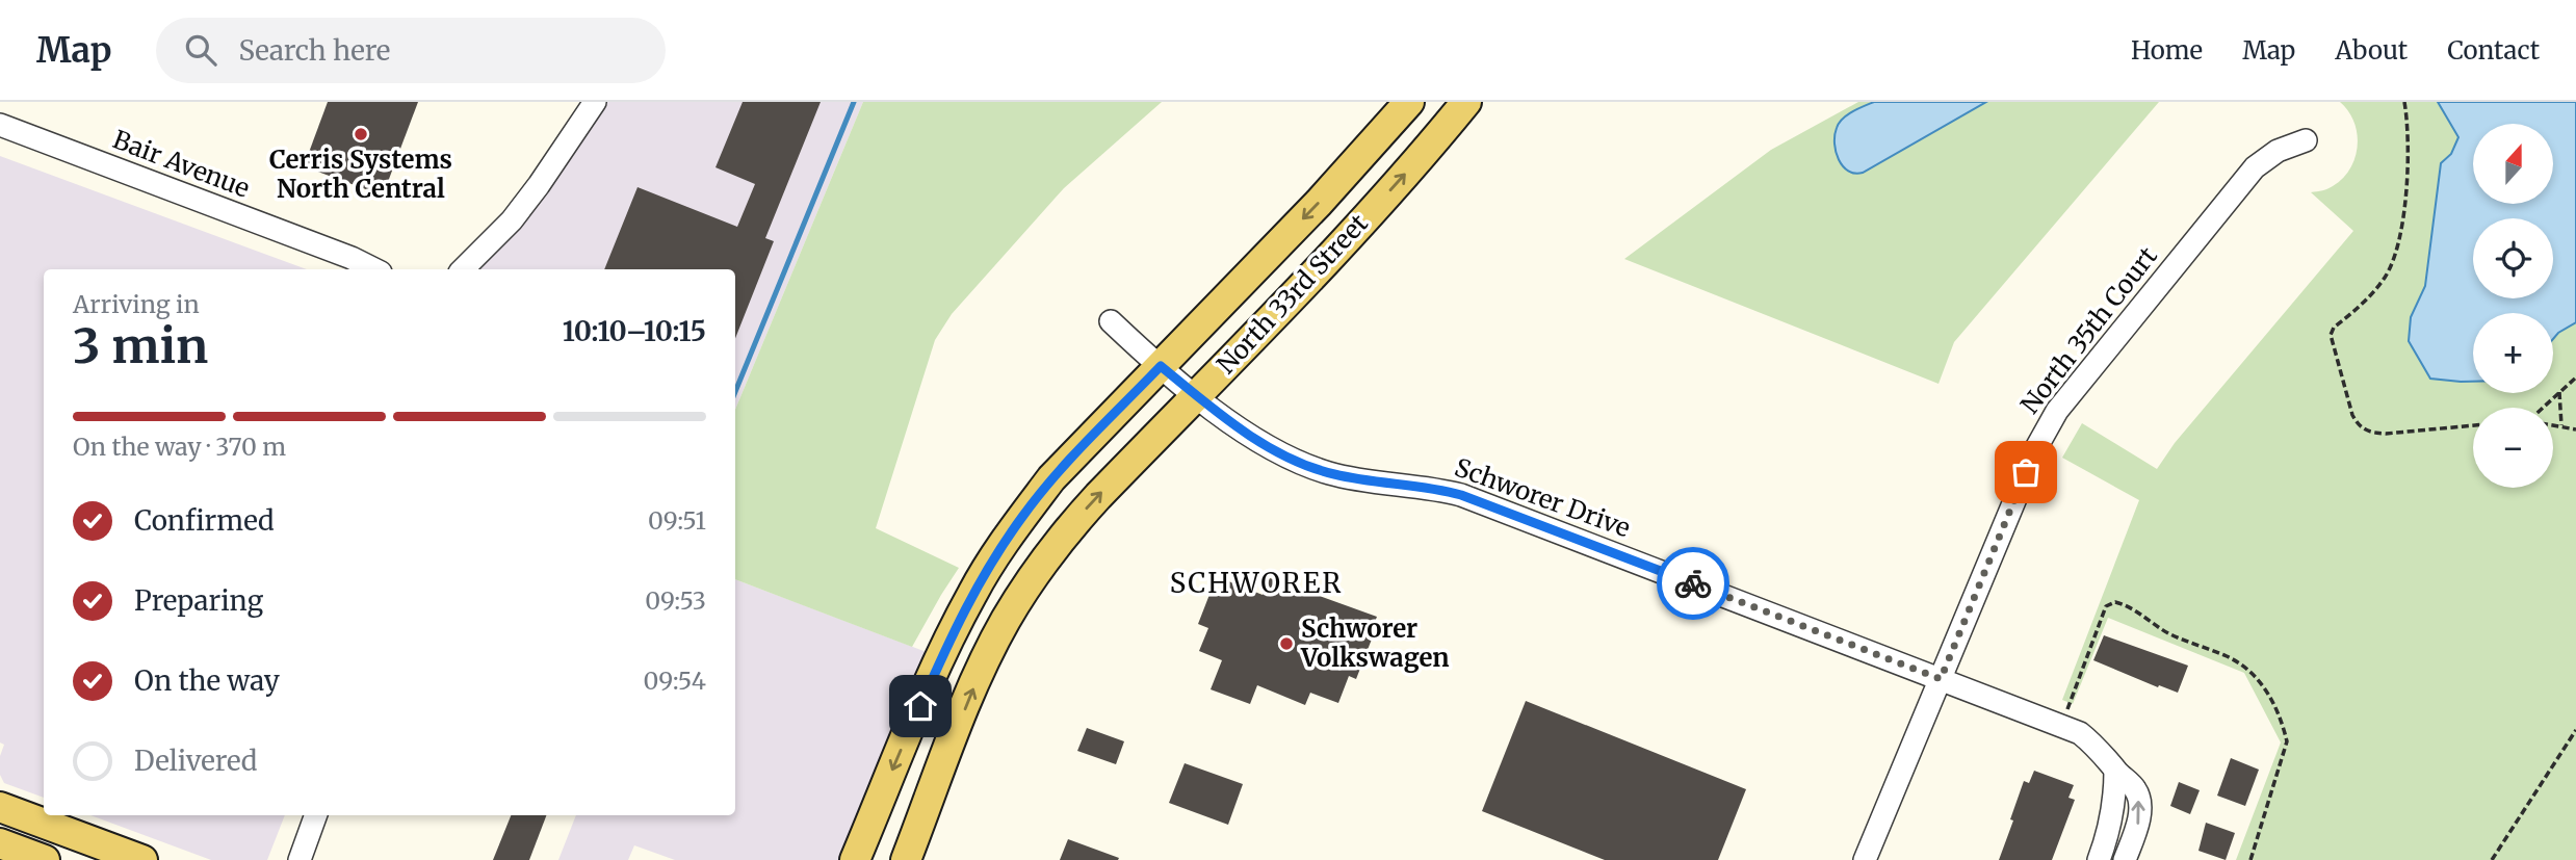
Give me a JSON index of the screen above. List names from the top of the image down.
{
  "streets": {
    "main road": ["North 33rd Street"],
    "street": ["Bair Avenue", "North 35th Court", "Schworer Drive"]
  },
  "crossings": [
    ["North 33rd Street", "Schworer Drive"],
    ["North 35th Court", "Schworer Drive"]
  ],
  "districts": ["SCHWORER"],
  "places": ["Cerris Systems North Central", "Schworer Volkswagen"],
  "north": "top",
  "page": {
    "header": "Map",
    "search": "Search here",
    "nav": [
      "Home",
      "Map",
      "About",
      "Contact"
    ],
    "map_buttons": ["+", "−"],
    "heading": ["3 min", "Arriving in", "10:10–10:15"],
    "bar": "On the way · 370 m",
    "list": [
      ["Confirmed", "09:51"],
      ["Preparing", "09:53"],
      ["On the way", "09:54"],
      "Delivered"
    ]
  }
}
